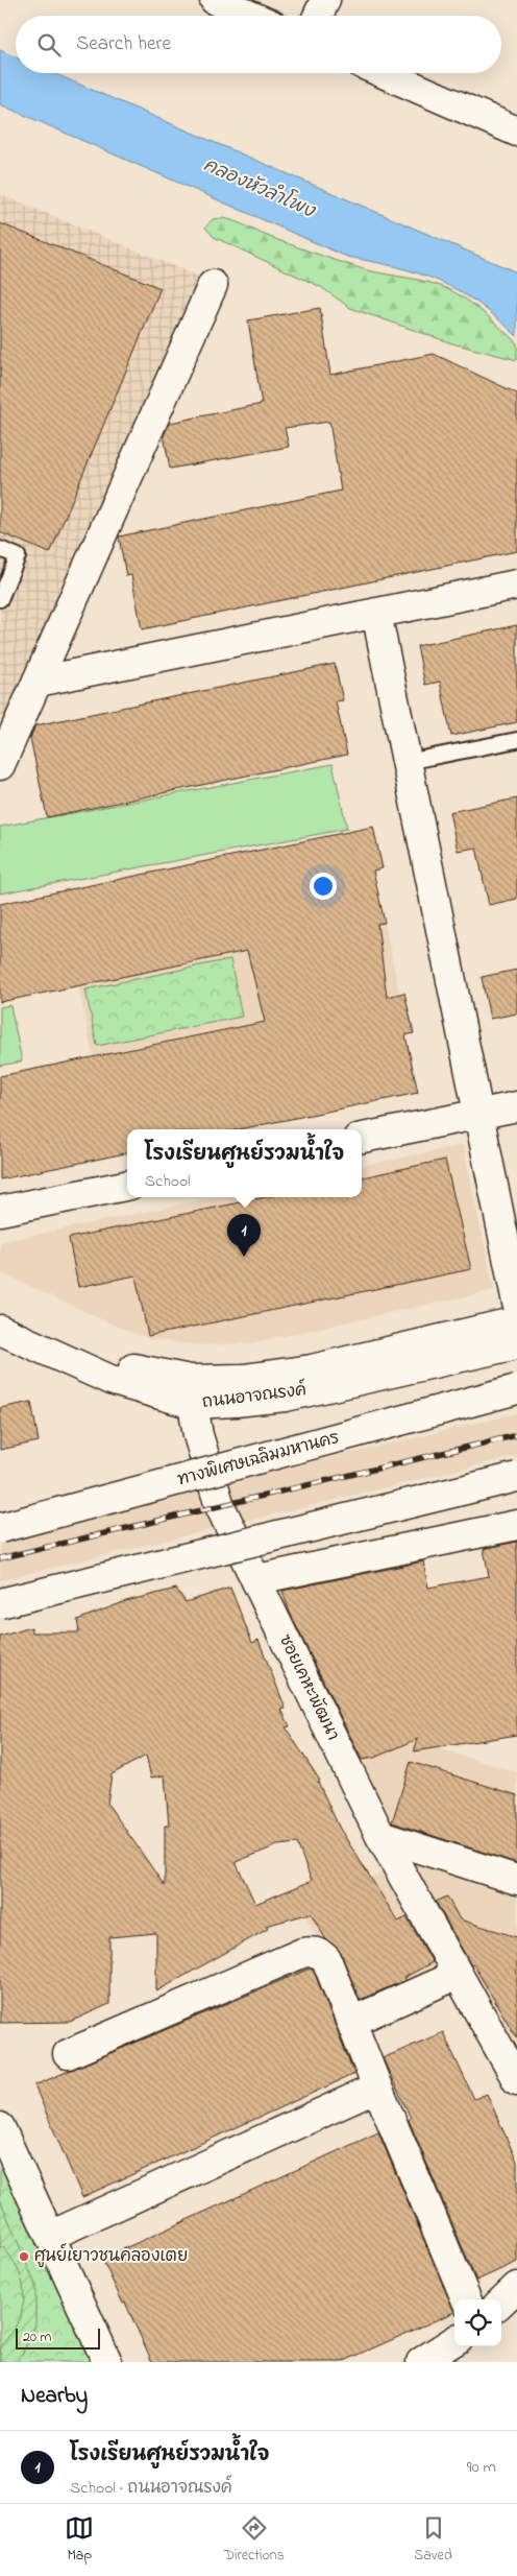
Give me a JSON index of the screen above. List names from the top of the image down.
{
  "streets": {
    "main road": ["ถนนอาจณรงค์", "ทางพิเศษเฉลิมมหานคร", "ซอยเคหะพัฒนา"]
  },
  "crossings": [
    ["ถนนอาจณรงค์", "ซอยเคหะพัฒนา"]
  ],
  "water": ["คลองหัวลำโพง"],
  "places": ["ศูนย์เยาวชนคลองเตย"],
  "scale_bar": "20 m",
  "page": {
    "search": "Search here",
    "popup": ["โรงเรียนศูนย์รวมน้ำใจ", "School"],
    "pins": "1",
    "scale": "20 m",
    "heading": "Nearby",
    "list": [
      {
        "mark": "1",
        "name": "โรงเรียนศูนย์รวมน้ำใจ",
        "note": "School · ถนนอาจณรงค์",
        "value": "90 m"
      }
    ],
    "nav": ["Map", "Directions", "Saved"]
  }
}
